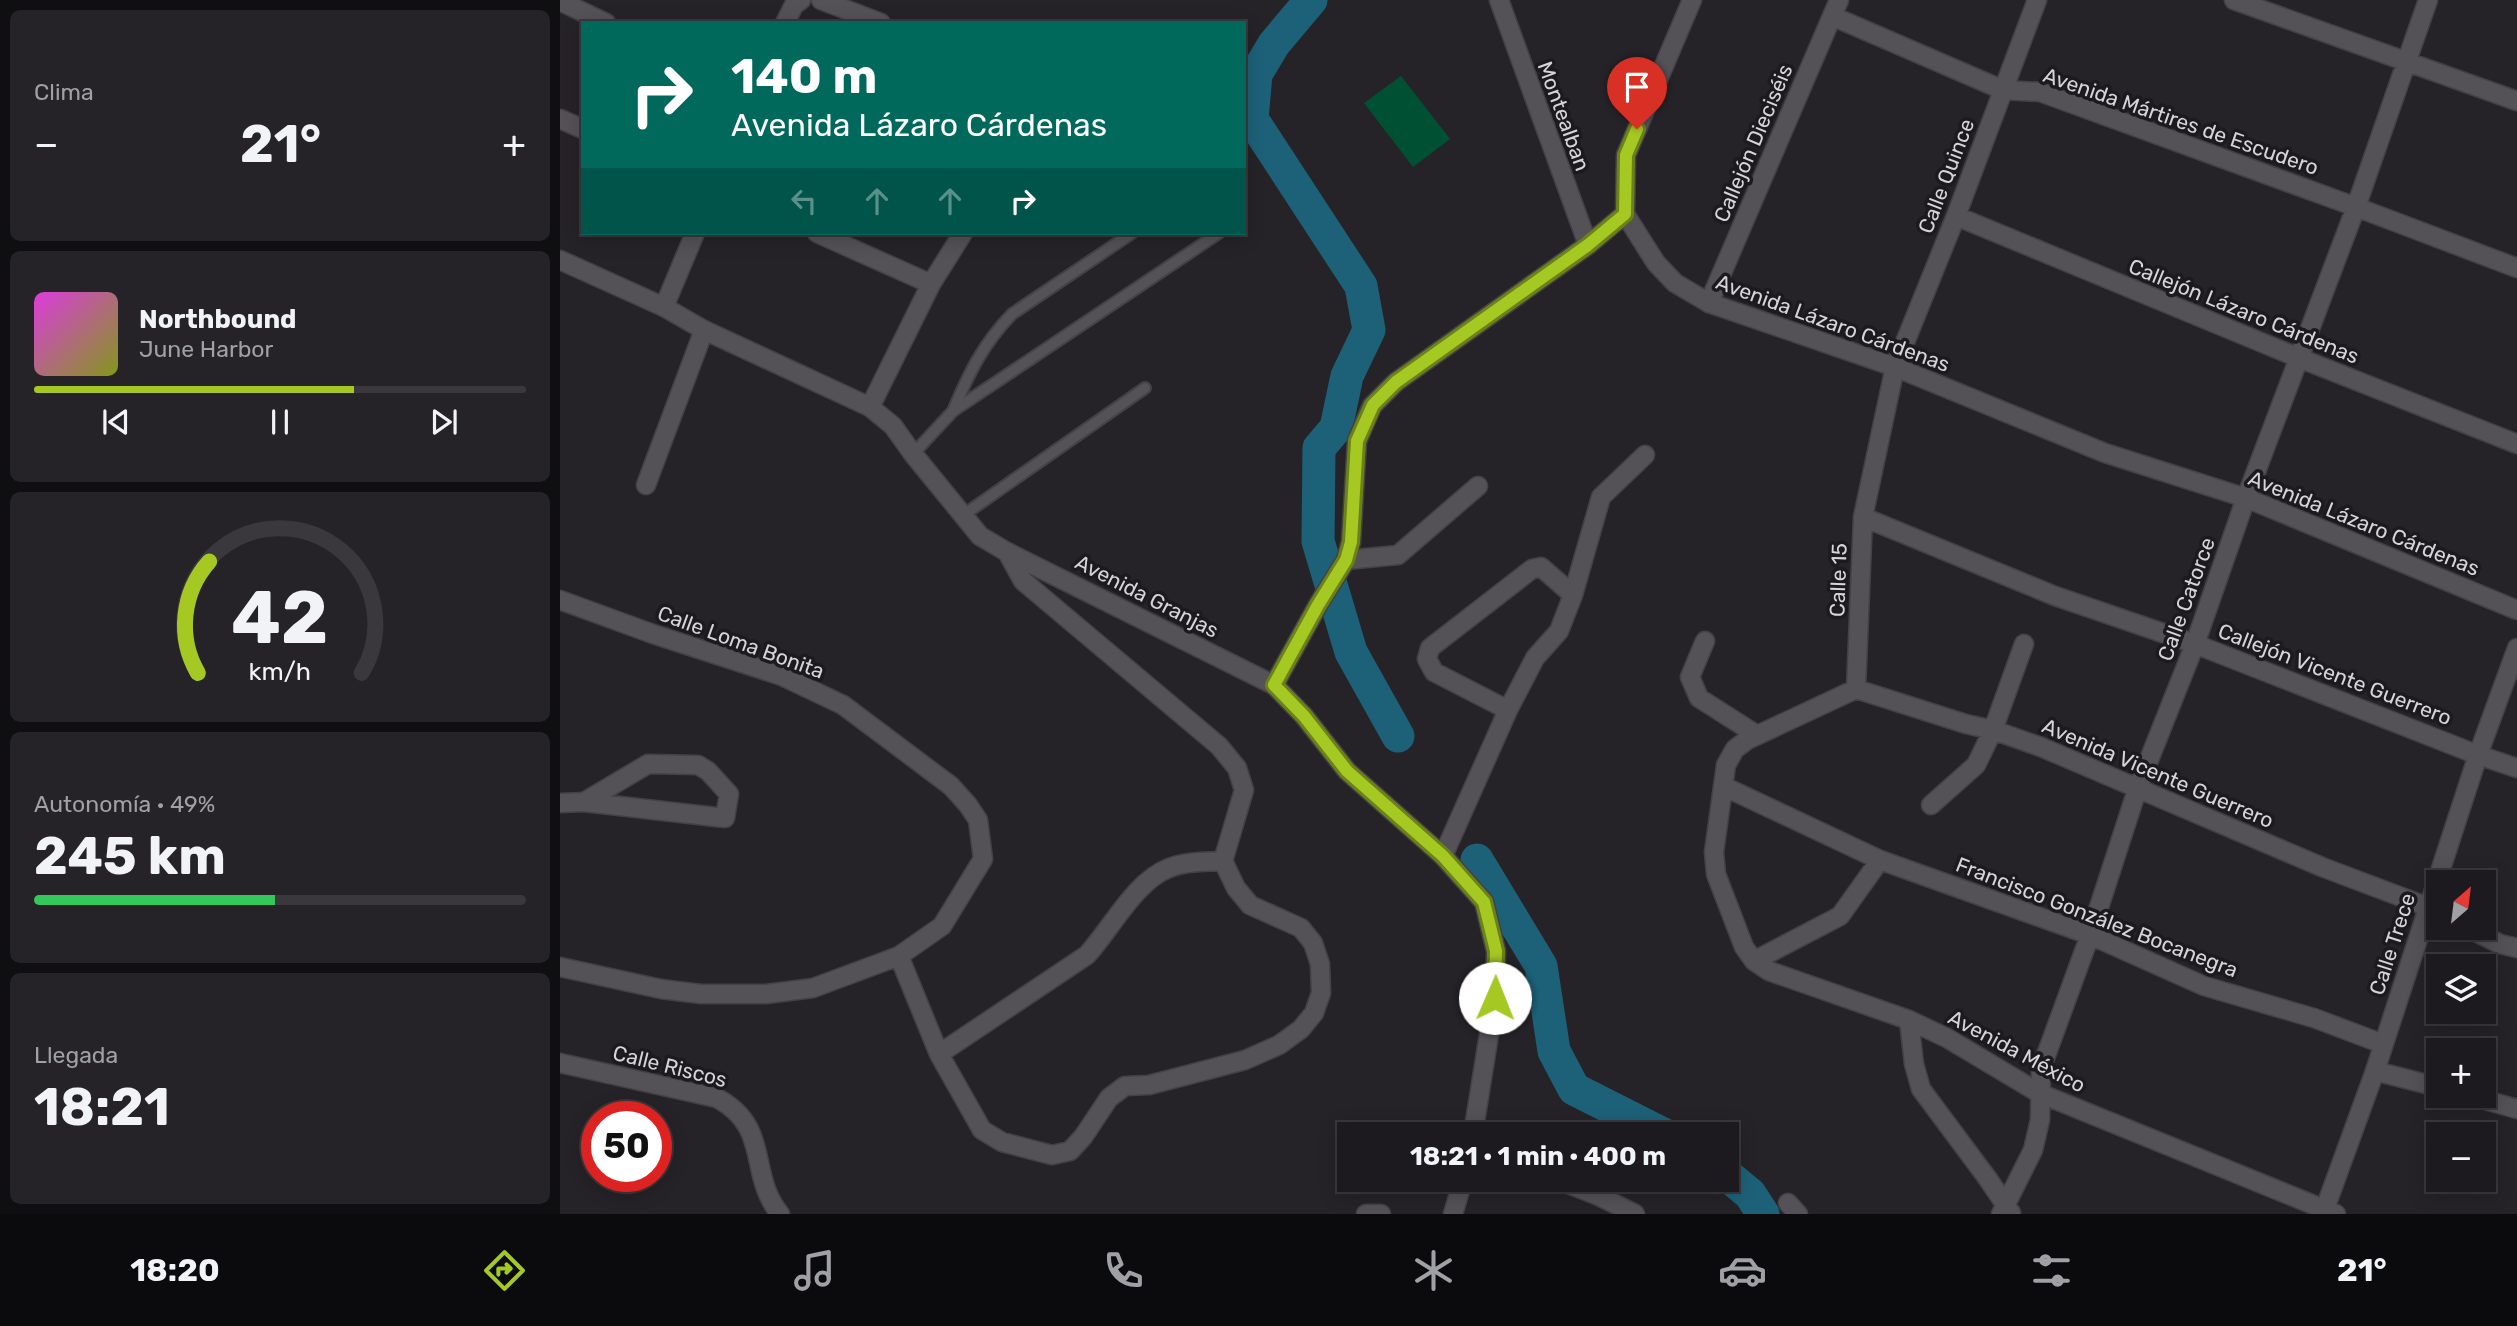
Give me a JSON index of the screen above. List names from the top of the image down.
{
  "streets": {
    "street": [
      "Montealban",
      "Avenida Mártires de Escudero",
      "Callejón Dieciséis",
      "Calle Quince",
      "Callejón Lázaro Cárdenas",
      "Avenida Lázaro Cárdenas",
      "Calle 15",
      "Avenida Granjas",
      "Calle Catorce",
      "Calle Loma Bonita",
      "Callejón Vicente Guerrero",
      "Avenida Vicente Guerrero",
      "Francisco González Bocanegra",
      "Calle Trece",
      "Avenida México",
      "Calle Riscos"
    ]
  },
  "crossings": [
    ["Avenida Mártires de Escudero", "Callejón Dieciséis"],
    ["Avenida Mártires de Escudero", "Calle Quince"],
    ["Avenida Mártires de Escudero", "Calle Catorce"],
    ["Callejón Dieciséis", "Avenida Lázaro Cárdenas"],
    ["Calle Quince", "Callejón Lázaro Cárdenas"],
    ["Calle Quince", "Avenida Lázaro Cárdenas"],
    ["Calle Quince", "Calle 15"],
    ["Callejón Lázaro Cárdenas", "Calle Catorce"],
    ["Avenida Lázaro Cárdenas", "Calle 15"],
    ["Avenida Lázaro Cárdenas", "Calle Catorce"],
    ["Calle 15", "Callejón Vicente Guerrero"],
    ["Calle 15", "Avenida Vicente Guerrero"],
    ["Calle Catorce", "Callejón Vicente Guerrero"],
    ["Calle Catorce", "Avenida Vicente Guerrero"],
    ["Calle Catorce", "Francisco González Bocanegra"],
    ["Calle Catorce", "Avenida México"],
    ["Callejón Vicente Guerrero", "Calle Trece"],
    ["Francisco González Bocanegra", "Calle Trece"],
    ["Calle Trece", "Avenida México"]
  ],
  "north": "top right",
  "page": {
    "tile": [
      "Clima",
      ["Autonomía · 49%", "245 km"],
      ["Llegada", "18:21"]
    ],
    "turn": ["140 m", "Avenida Lázaro Cárdenas"],
    "heat": ["−", "21°", "+"],
    "song": ["Northbound", "June Harbor"],
    "map_buttons": ["+", "−"],
    "limit": "50",
    "trip": "18:21 · 1 min · 400 m",
    "tabs": ["18:20", "21°"],
    "gauge": ["42", "km/h"]
  }
}
